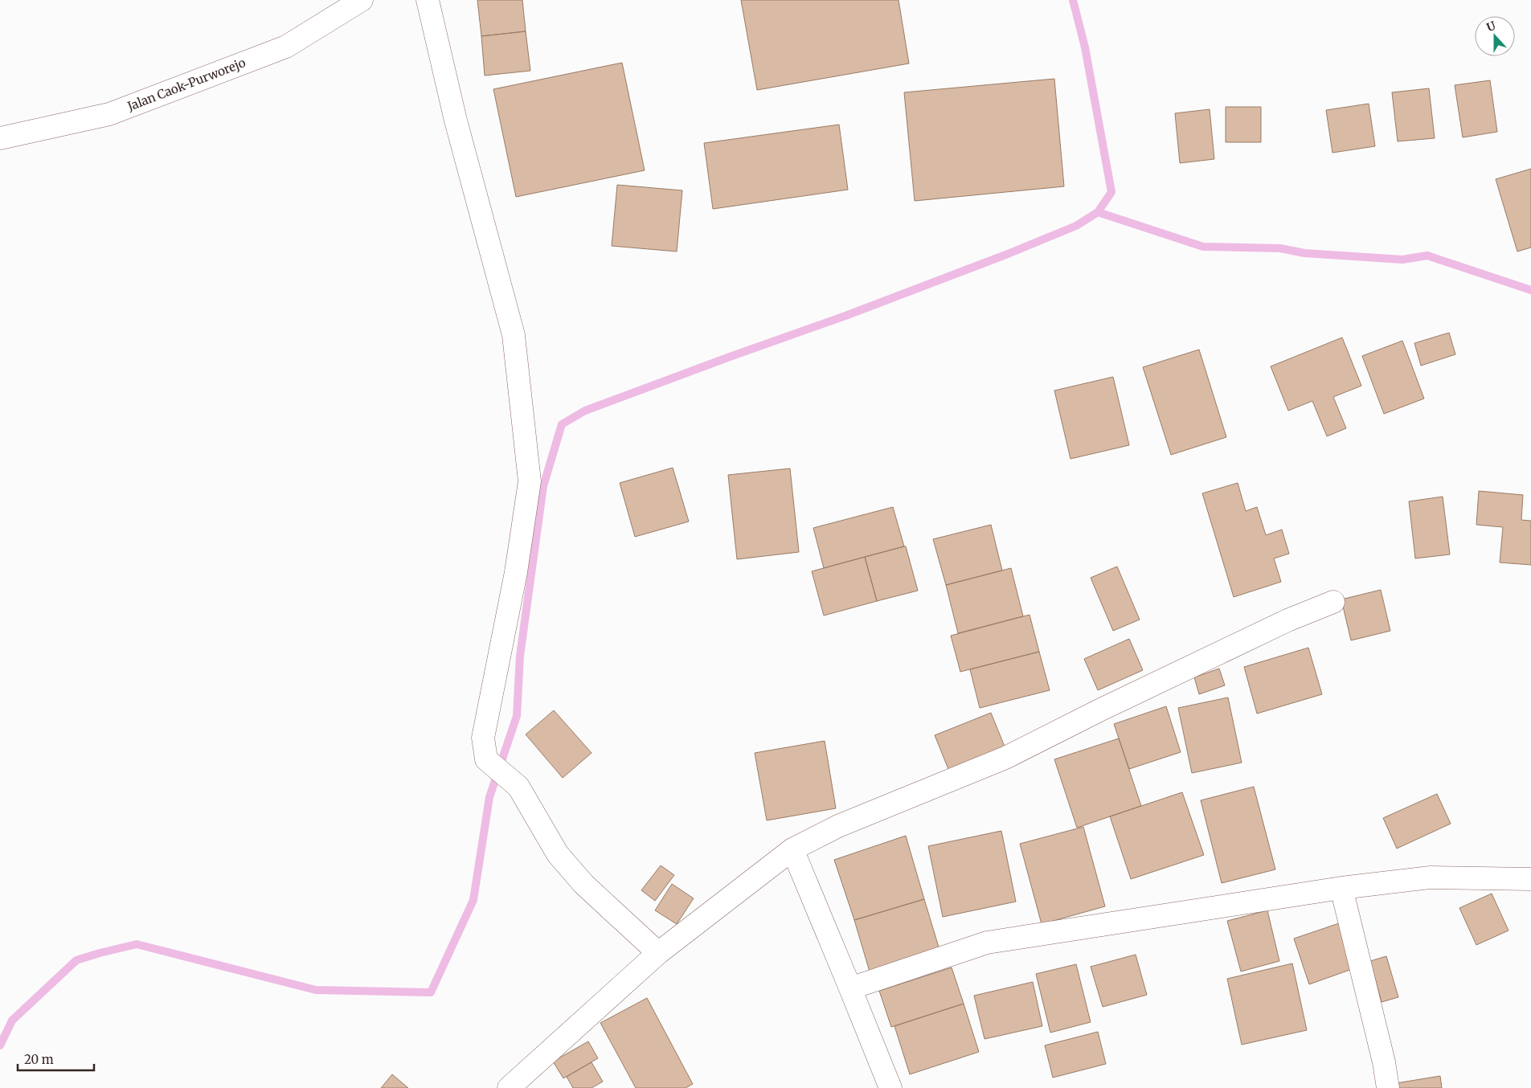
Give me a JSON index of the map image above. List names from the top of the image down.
{
  "streets": {
    "street": ["Jalan Caok-Purworejo"]
  },
  "scale_bar": "20 m",
  "north": "top"
}
